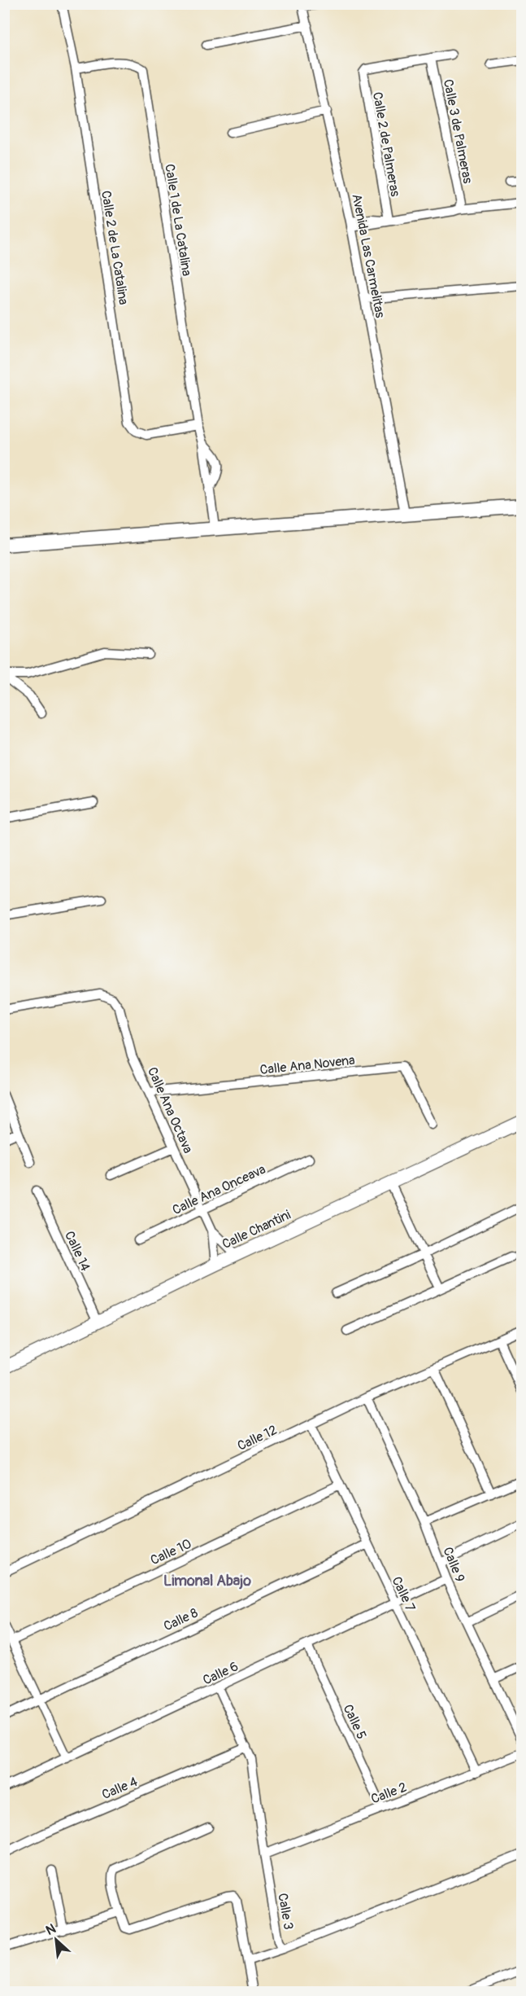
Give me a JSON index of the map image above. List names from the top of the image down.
{
  "streets": {
    "street": [
      "Calle 3 de Palmeras",
      "Calle 2 de Palmeras",
      "Calle 1 de La Catalina",
      "Calle 2 de La Catalina",
      "Avenida Las Carmelitas",
      "Calle Ana Novena",
      "Calle Ana Octava",
      "Calle Ana Onceava",
      "Calle Chantini",
      "Calle 14",
      "Calle 12",
      "Calle 10",
      "Calle 9",
      "Calle 7",
      "Calle 8",
      "Calle 6",
      "Calle 5",
      "Calle 4",
      "Calle 2",
      "Calle 3"
    ]
  },
  "crossings": [
    ["Calle 3 de Palmeras", "Calle 2 de Palmeras"],
    ["Calle 1 de La Catalina", "Calle 2 de La Catalina"],
    ["Calle Ana Novena", "Calle Ana Octava"],
    ["Calle Ana Octava", "Calle Ana Onceava"],
    ["Calle Ana Octava", "Calle Chantini"],
    ["Calle Chantini", "Calle 14"],
    ["Calle 12", "Calle 9"],
    ["Calle 12", "Calle 7"],
    ["Calle 10", "Calle 7"],
    ["Calle 9", "Calle 6"],
    ["Calle 7", "Calle 8"],
    ["Calle 7", "Calle 6"],
    ["Calle 7", "Calle 2"],
    ["Calle 6", "Calle 5"],
    ["Calle 6", "Calle 3"],
    ["Calle 5", "Calle 2"],
    ["Calle 4", "Calle 3"],
    ["Calle 2", "Calle 3"]
  ],
  "districts": ["Limonal Abajo"],
  "north": "top left"
}
